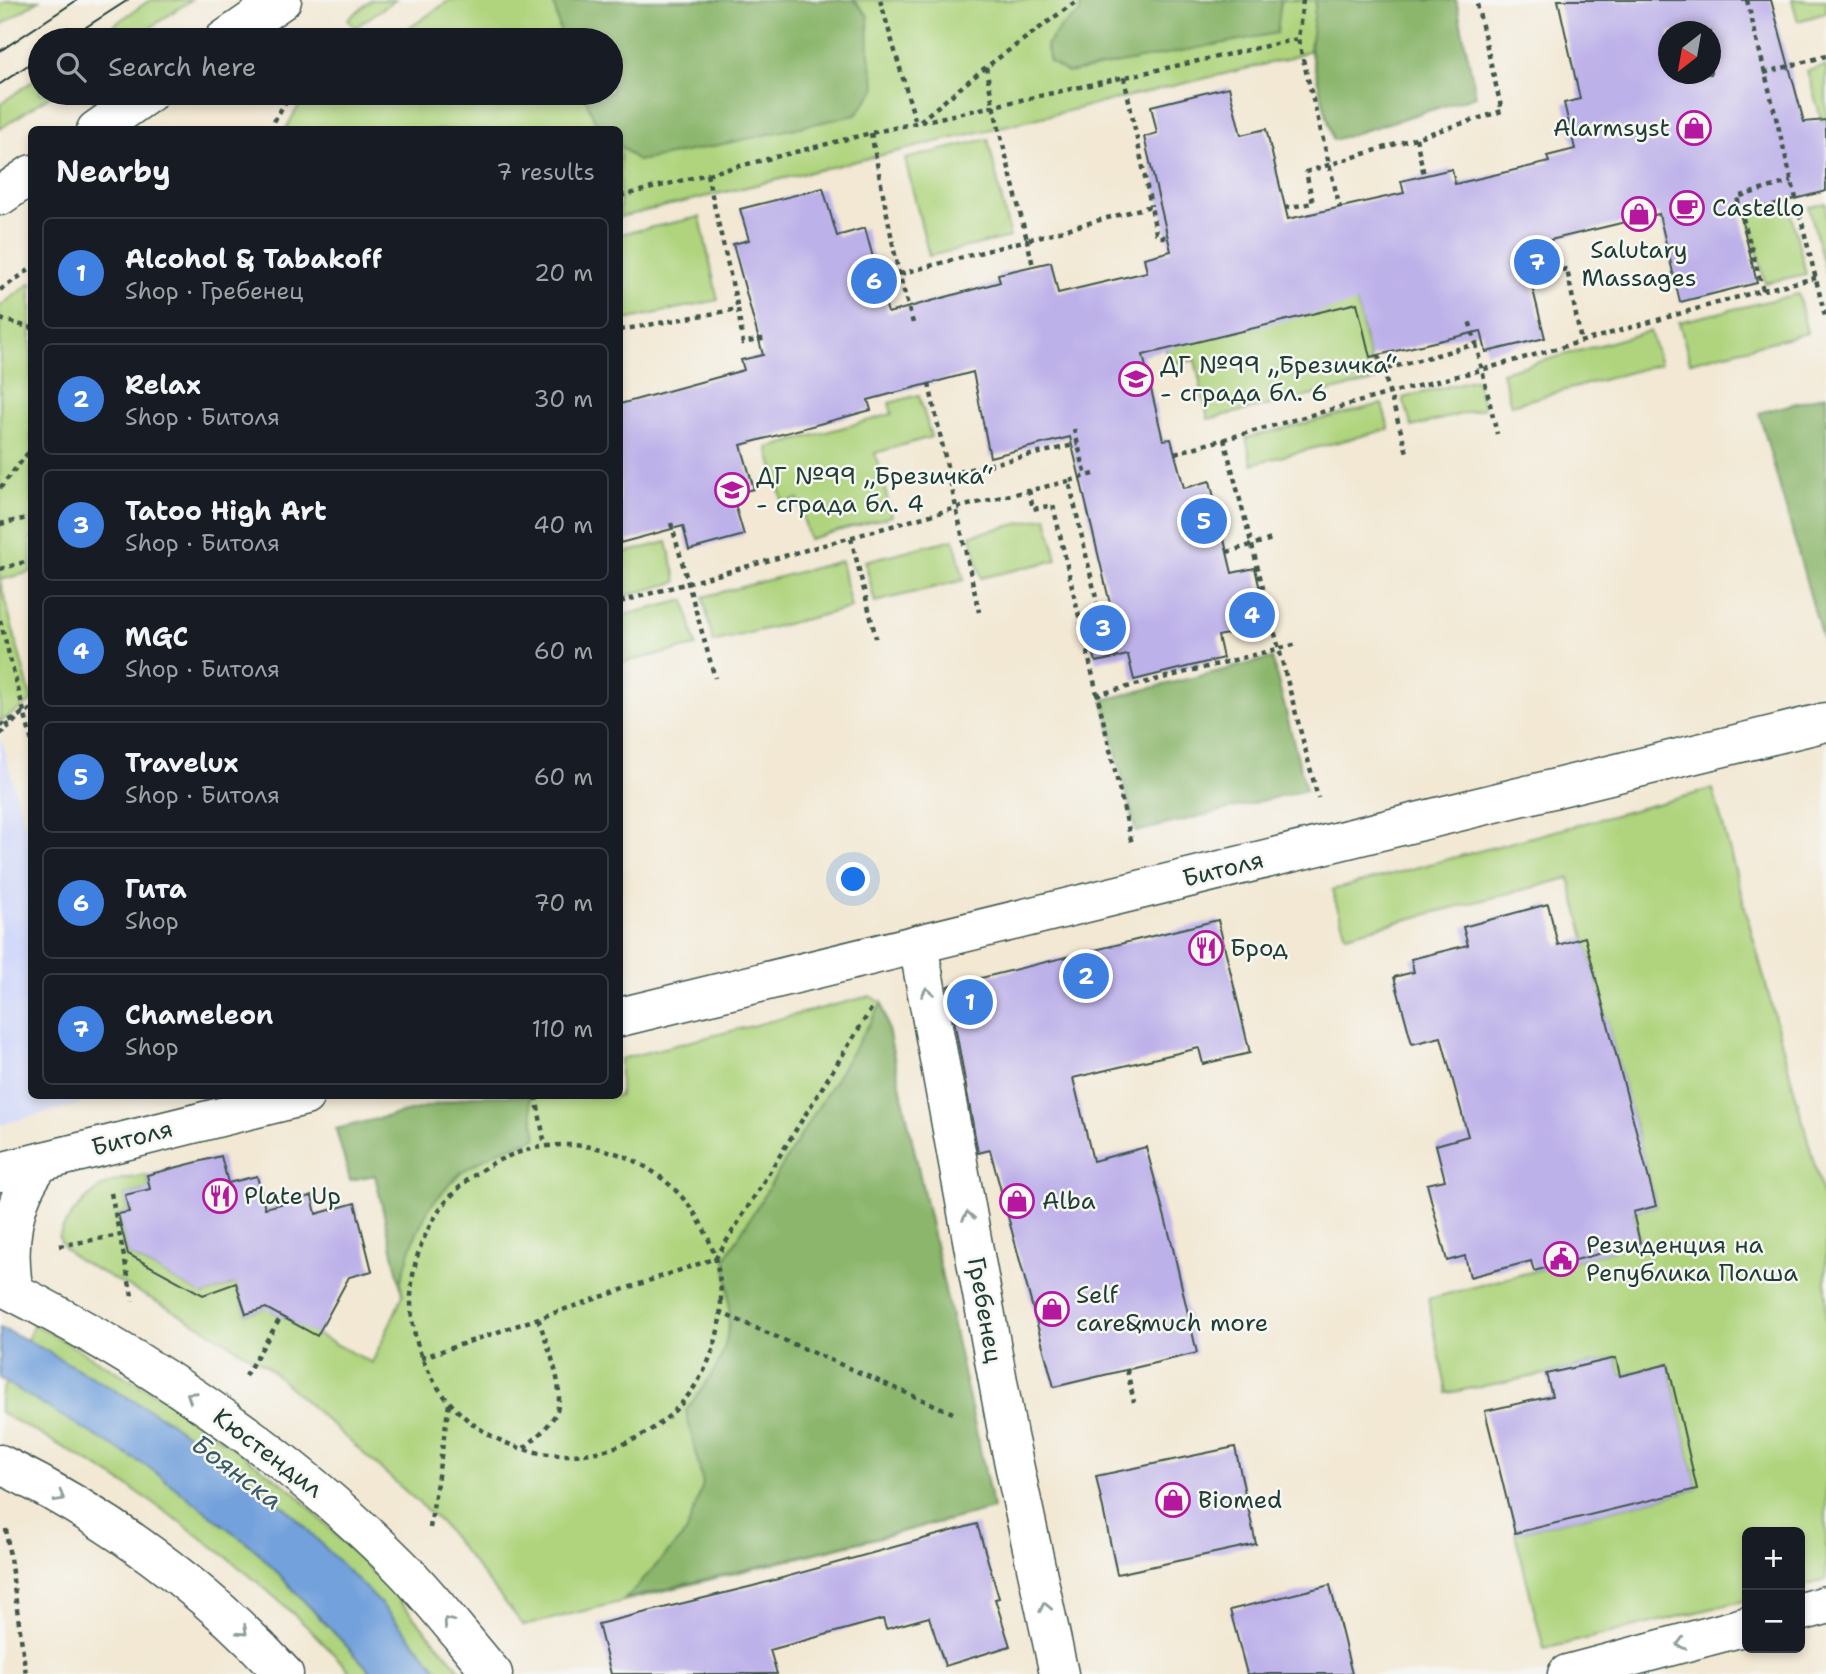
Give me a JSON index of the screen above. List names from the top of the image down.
{
  "streets": {
    "street": ["Битоля", "Гребенец", "Кюстендил"]
  },
  "crossings": [
    ["Битоля", "Гребенец"]
  ],
  "one_way": ["Гребенец"],
  "water": ["Боянска"],
  "places": {
    "shop": [
      "Alarmsyst",
      "Salutary Massages",
      "Alba",
      "Self care&much more",
      "Biomed"
    ],
    "cafe": ["Castello"],
    "school or university": ["ДГ №99 „Брезичка“ - сграда бл. 6", "ДГ №99 „Брезичка“ - сграда бл. 4"],
    "restaurant": ["Брод", "Plate Up"],
    "public building": ["Резиденция на Република Полша"]
  },
  "north": "bottom left",
  "page": {
    "search": "Search here",
    "heading": ["Nearby", "7 results"],
    "list": [
      {
        "mark": "1",
        "name": "Alcohol & Tabakoff",
        "note": "Shop · Гребенец",
        "value": "20 m"
      },
      {
        "mark": "2",
        "name": "Relax",
        "note": "Shop · Битоля",
        "value": "30 m"
      },
      {
        "mark": "3",
        "name": "Tatoo High Art",
        "note": "Shop · Битоля",
        "value": "40 m"
      },
      {
        "mark": "4",
        "name": "MGC",
        "note": "Shop · Битоля",
        "value": "60 m"
      },
      {
        "mark": "5",
        "name": "Travelux",
        "note": "Shop · Битоля",
        "value": "60 m"
      },
      {
        "mark": "6",
        "name": "Гита",
        "note": "Shop",
        "value": "70 m"
      },
      {
        "mark": "7",
        "name": "Chameleon",
        "note": "Shop",
        "value": "110 m"
      }
    ],
    "pins": [
      "7",
      "6",
      "5",
      "4",
      "3",
      "2",
      "1"
    ],
    "map_buttons": ["+", "−"]
  }
}
